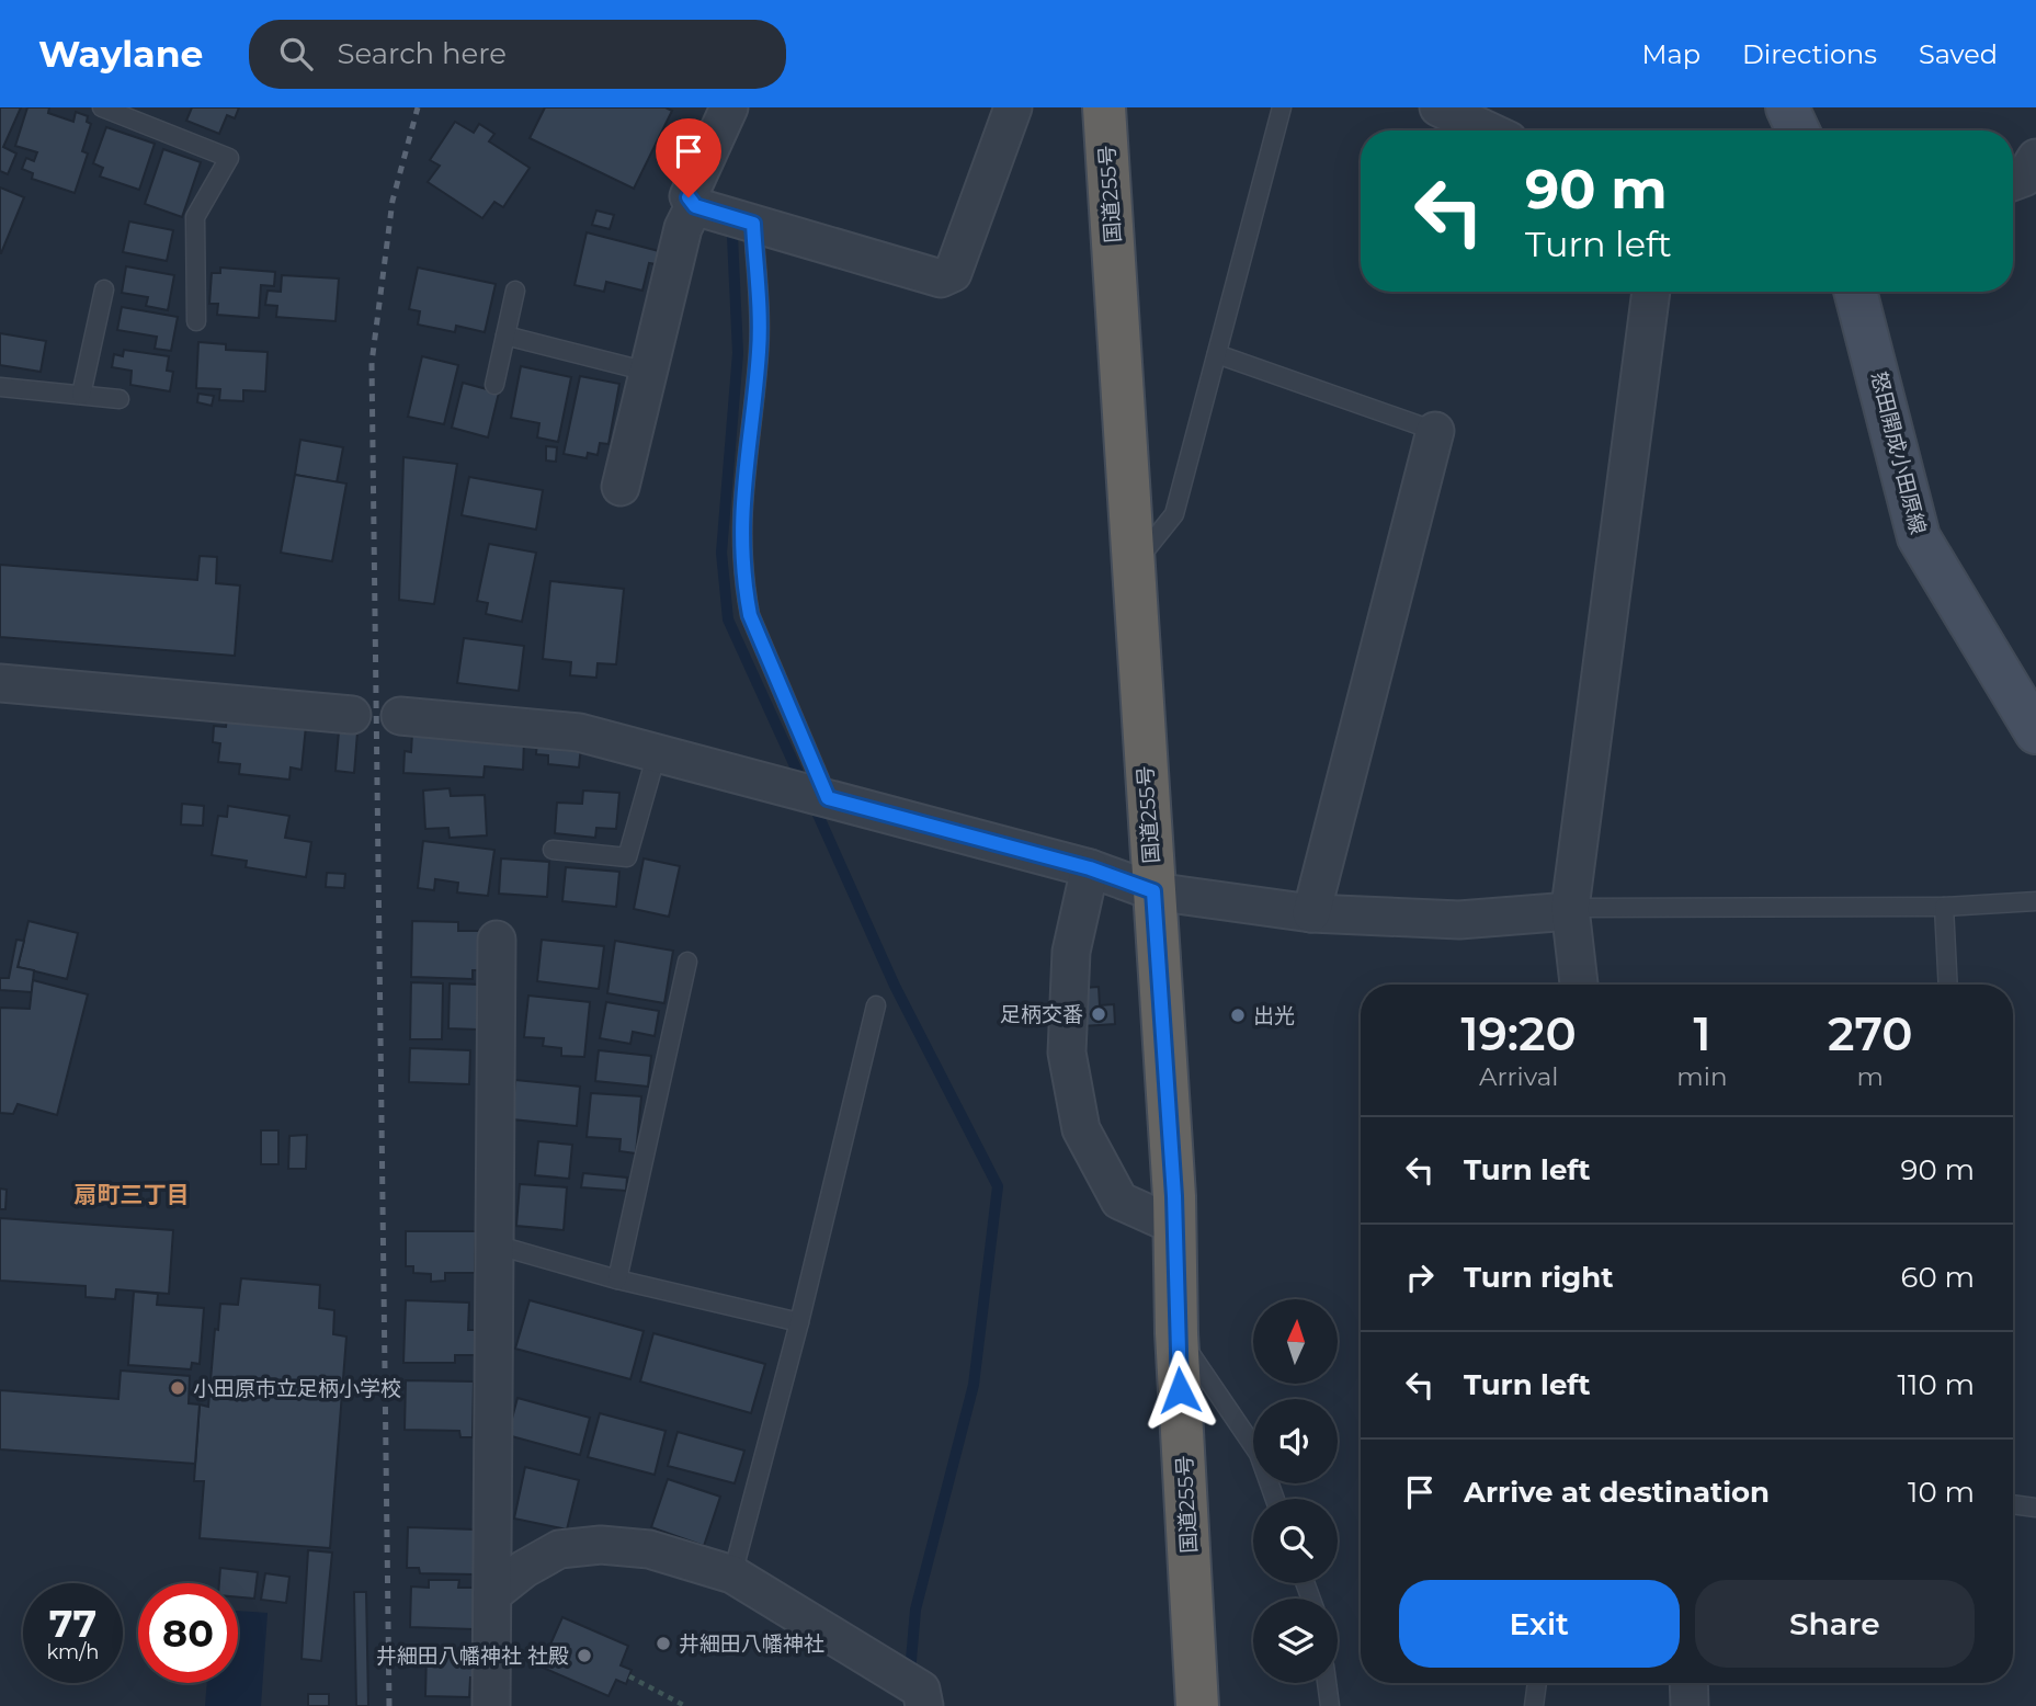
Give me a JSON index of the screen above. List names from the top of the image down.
{
  "streets": {
    "highway": ["国道255号"],
    "main road": ["怒田開成小田原線"]
  },
  "districts": ["扇町三丁目"],
  "places": [
    "足柄交番",
    "出光",
    "小田原市立足柄小学校",
    "井細田八幡神社",
    "井細田八幡神社 社殿"
  ],
  "north": "top",
  "page": {
    "header": "Waylane",
    "search": "Search here",
    "nav": ["Map", "Directions", "Saved"],
    "turn": ["90 m", "Turn left"],
    "eta": [
      "19:20",
      "Arrival",
      "1",
      "min",
      "270",
      "m"
    ],
    "list": [
      {
        "name": "Turn left",
        "value": "90 m"
      },
      {
        "name": "Turn right",
        "value": "60 m"
      },
      {
        "name": "Turn left",
        "value": "110 m"
      },
      {
        "name": "Arrive at destination",
        "value": "10 m"
      }
    ],
    "buttons": ["Exit", "Share"],
    "speed": "77 km/h",
    "limit": "80"
  }
}
